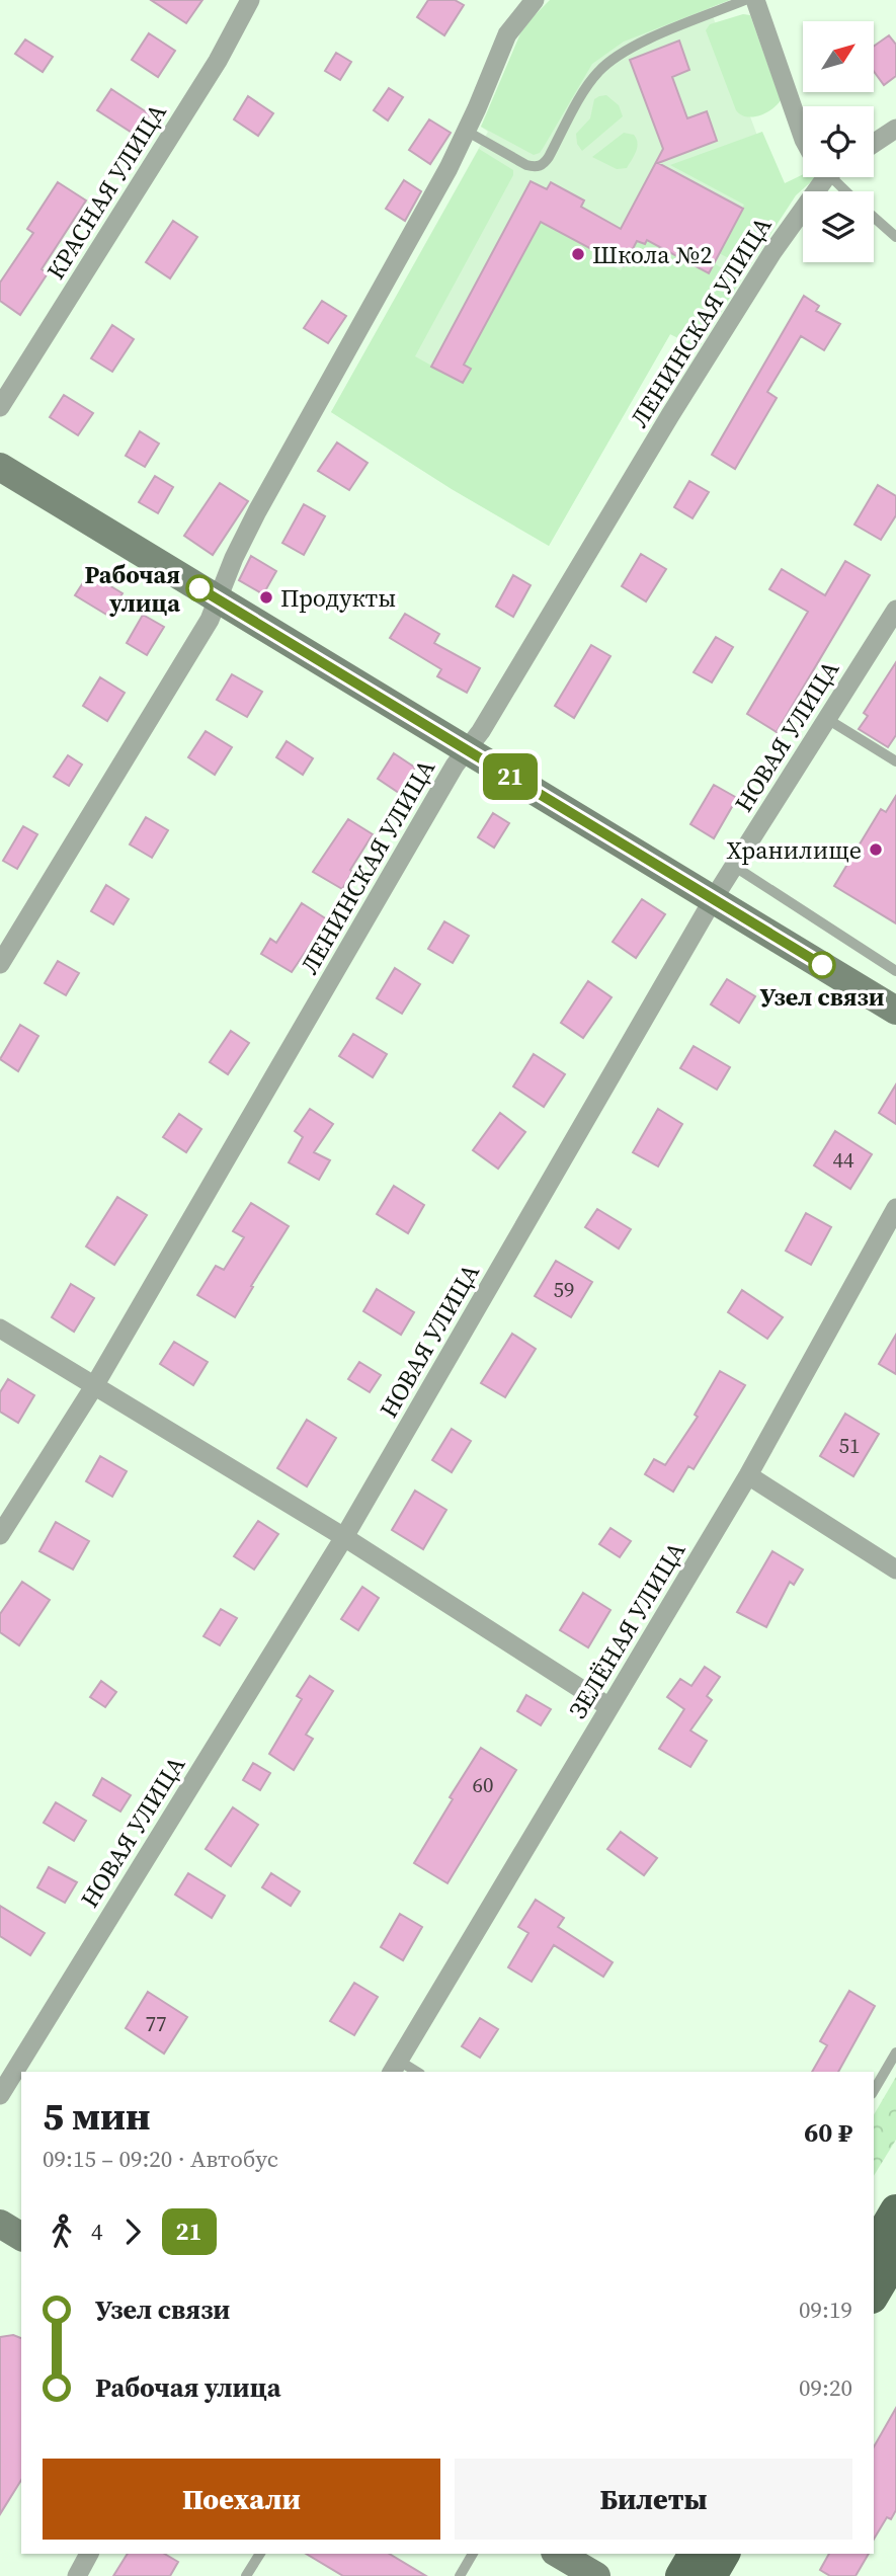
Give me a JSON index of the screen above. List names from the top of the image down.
{
  "streets": {
    "street": [
      "КРАСНАЯ УЛИЦА",
      "ЛЕНИНСКАЯ УЛИЦА",
      "НОВАЯ УЛИЦА",
      "ЗЕЛЁНАЯ УЛИЦА"
    ]
  },
  "places": [
    "Школа №2",
    "Рабочая улица",
    "Продукты",
    "Хранилище",
    "Узел связи"
  ],
  "lines": ["bus line 21"],
  "house_numbers": [
    "44",
    "59",
    "51",
    "60",
    "77"
  ],
  "north": "top right",
  "page": {
    "on_map": "21",
    "heading": ["5 мин", "09:15 – 09:20 · Автобус", "60 ₽"],
    "legs": ["4", "21"],
    "list": [
      {
        "name": "Узел связи",
        "value": "09:19"
      },
      {
        "name": "Рабочая улица",
        "value": "09:20"
      }
    ],
    "buttons": ["Поехали", "Билеты"]
  }
}
